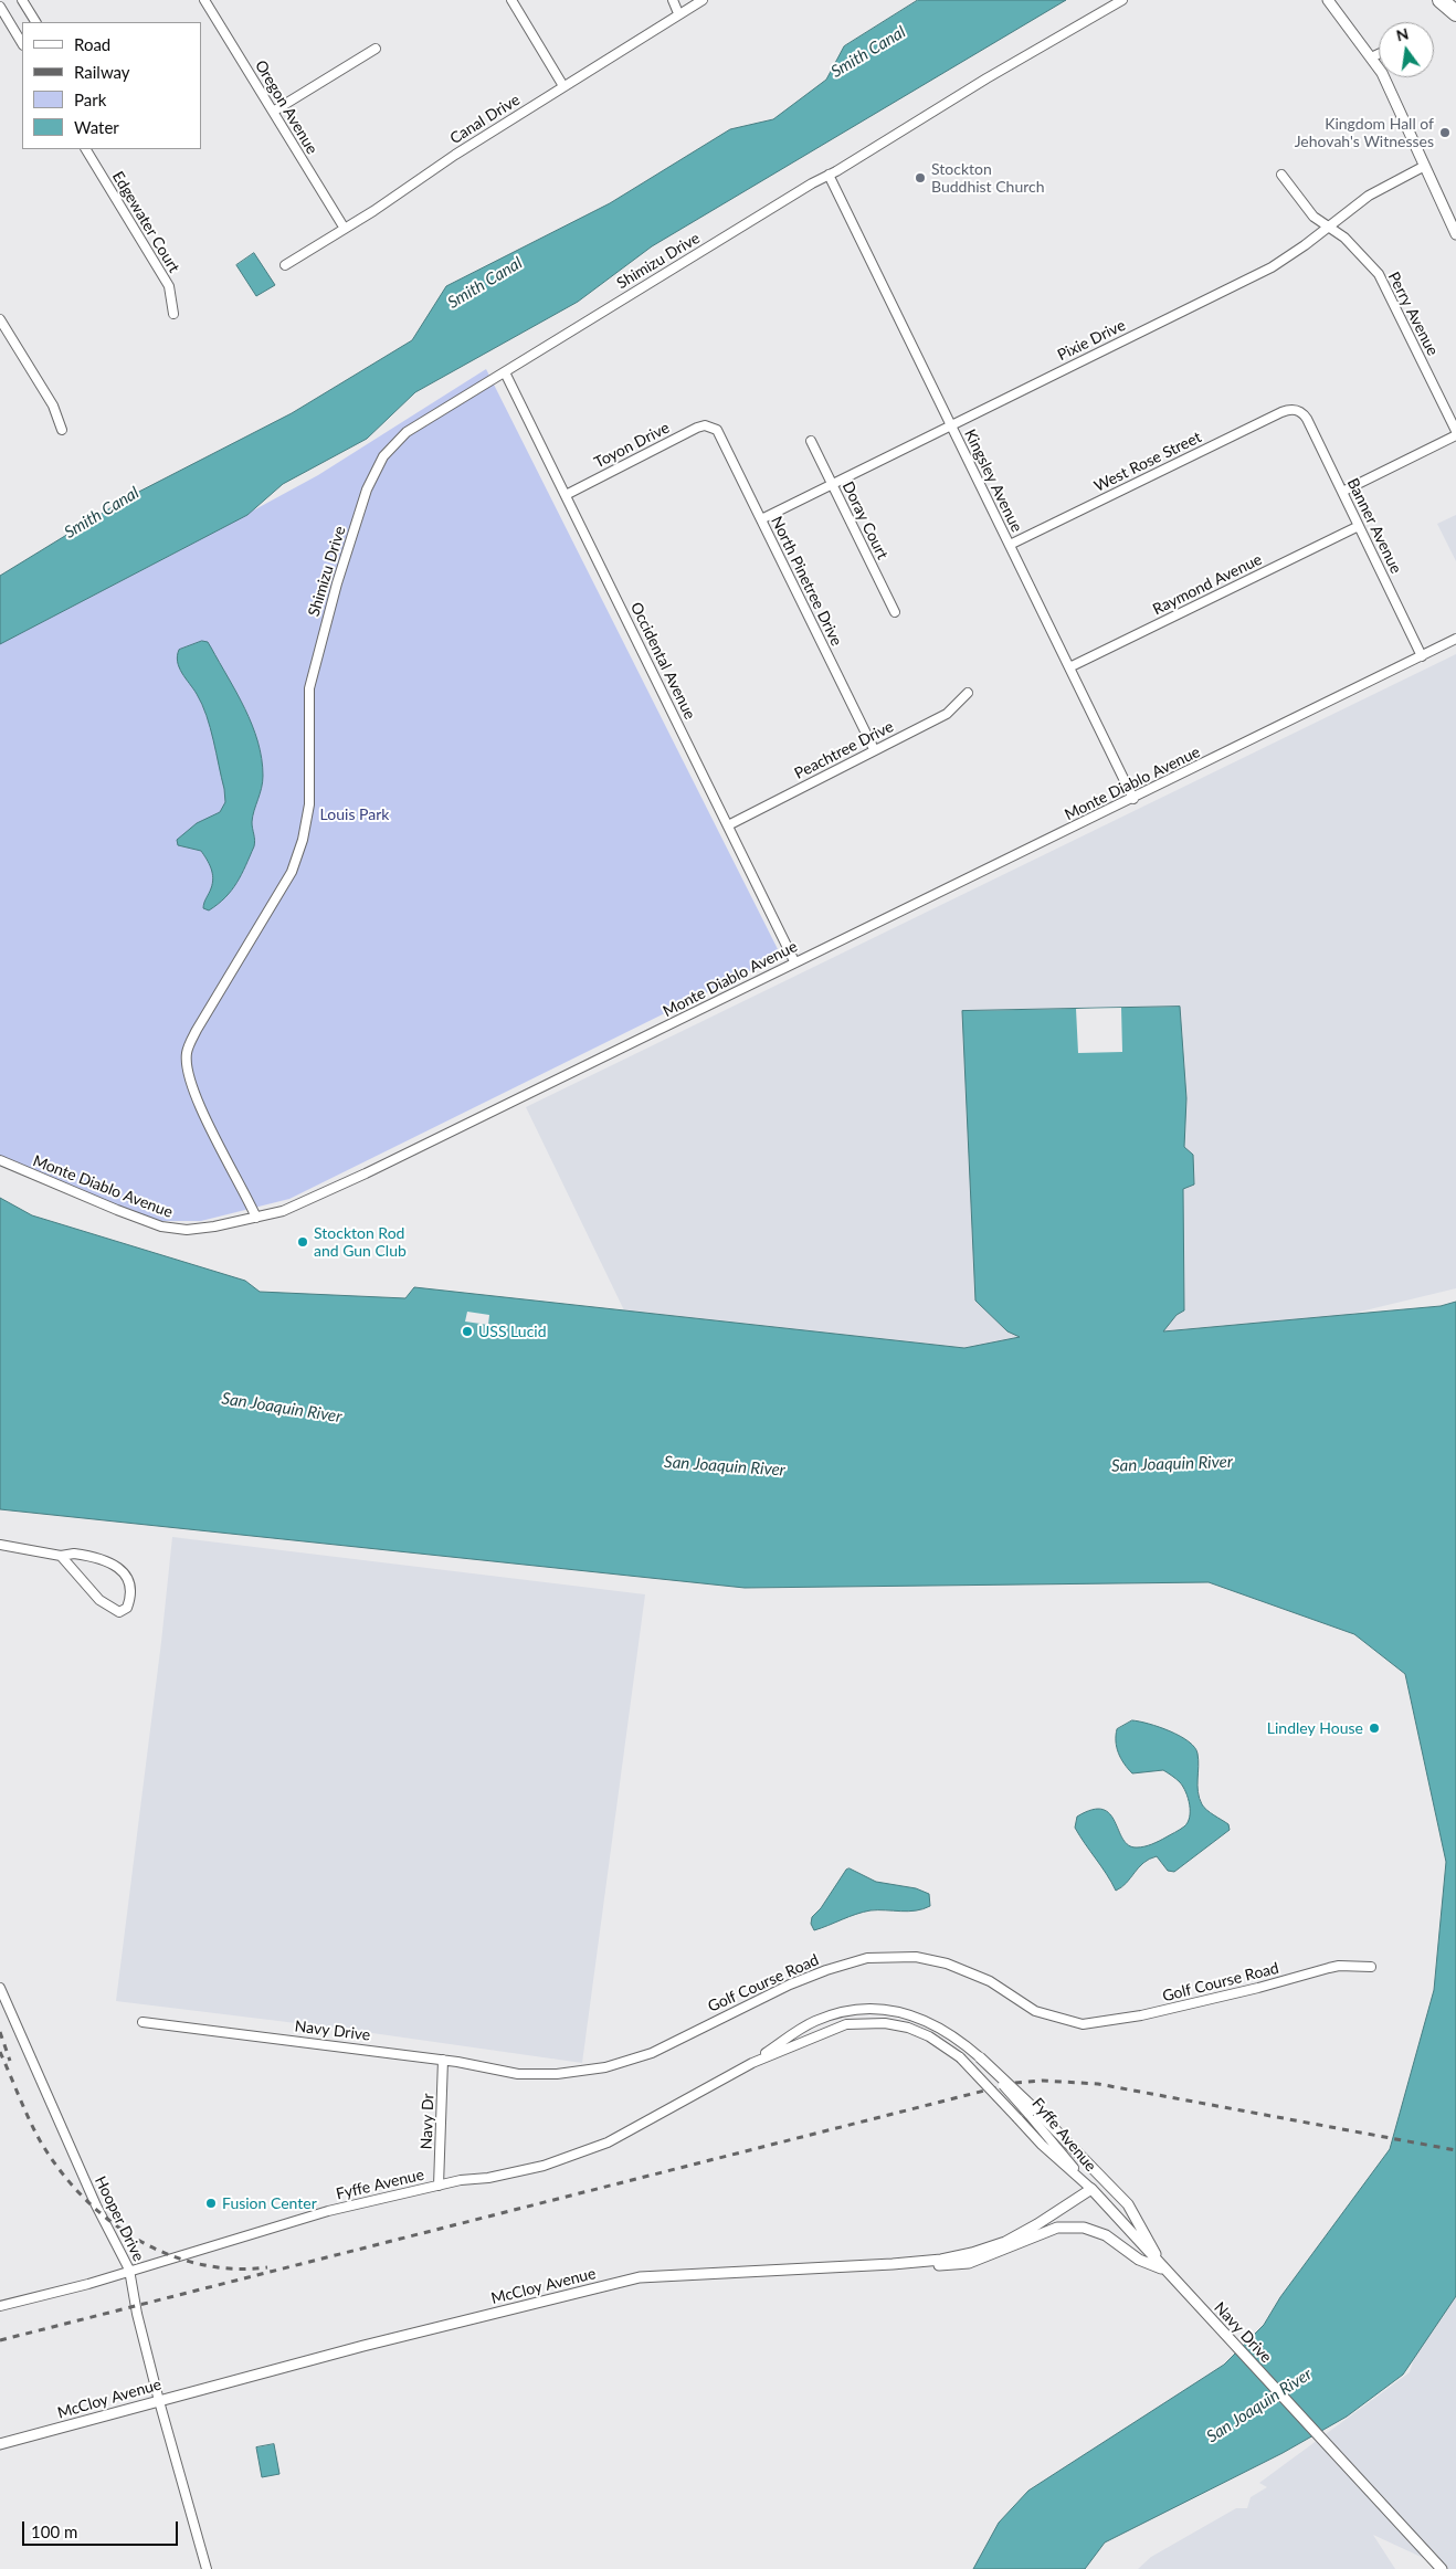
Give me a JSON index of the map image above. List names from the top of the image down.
{
  "streets": {
    "street": [
      "Oregon Avenue",
      "Canal Drive",
      "Edgewater Court",
      "Shimizu Drive",
      "Perry Avenue",
      "Pixie Drive",
      "Toyon Drive",
      "West Rose Street",
      "Kingsley Avenue",
      "Doray Court",
      "Banner Avenue",
      "North Pinetree Drive",
      "Raymond Avenue",
      "Occidental Avenue",
      "Peachtree Drive",
      "Monte Diablo Avenue",
      "Golf Course Road",
      "Navy Drive",
      "Navy Dr",
      "Fyffe Avenue",
      "Hooper Drive",
      "McCloy Avenue"
    ]
  },
  "crossings": [
    ["Oregon Avenue", "Canal Drive"],
    ["Shimizu Drive", "Kingsley Avenue"],
    ["Shimizu Drive", "Occidental Avenue"],
    ["Shimizu Drive", "Monte Diablo Avenue"],
    ["Perry Avenue", "Pixie Drive"],
    ["Pixie Drive", "Kingsley Avenue"],
    ["Pixie Drive", "Doray Court"],
    ["Pixie Drive", "North Pinetree Drive"],
    ["Toyon Drive", "North Pinetree Drive"],
    ["Toyon Drive", "Occidental Avenue"],
    ["West Rose Street", "Kingsley Avenue"],
    ["West Rose Street", "Banner Avenue"],
    ["Kingsley Avenue", "Raymond Avenue"],
    ["Kingsley Avenue", "Monte Diablo Avenue"],
    ["Banner Avenue", "Raymond Avenue"],
    ["Banner Avenue", "Monte Diablo Avenue"],
    ["North Pinetree Drive", "Peachtree Drive"],
    ["Occidental Avenue", "Peachtree Drive"],
    ["Occidental Avenue", "Monte Diablo Avenue"],
    ["Golf Course Road", "Navy Drive"],
    ["Navy Drive", "Navy Dr"],
    ["Navy Drive", "Fyffe Avenue"],
    ["Navy Drive", "McCloy Avenue"],
    ["Navy Dr", "Fyffe Avenue"],
    ["Fyffe Avenue", "Hooper Drive"],
    ["Fyffe Avenue", "McCloy Avenue"],
    ["Hooper Drive", "McCloy Avenue"]
  ],
  "water": ["Smith Canal", "San Joaquin River"],
  "parks": ["Louis Park"],
  "places": [
    "Kingdom Hall of Jehovah's Witnesses",
    "Stockton Buddhist Church",
    "Stockton Rod and Gun Club",
    "USS Lucid",
    "Lindley House",
    "Fusion Center"
  ],
  "legend": [
    "Road",
    "Railway",
    "Park",
    "Water"
  ],
  "scale_bar": "100 m",
  "north": "top"
}
